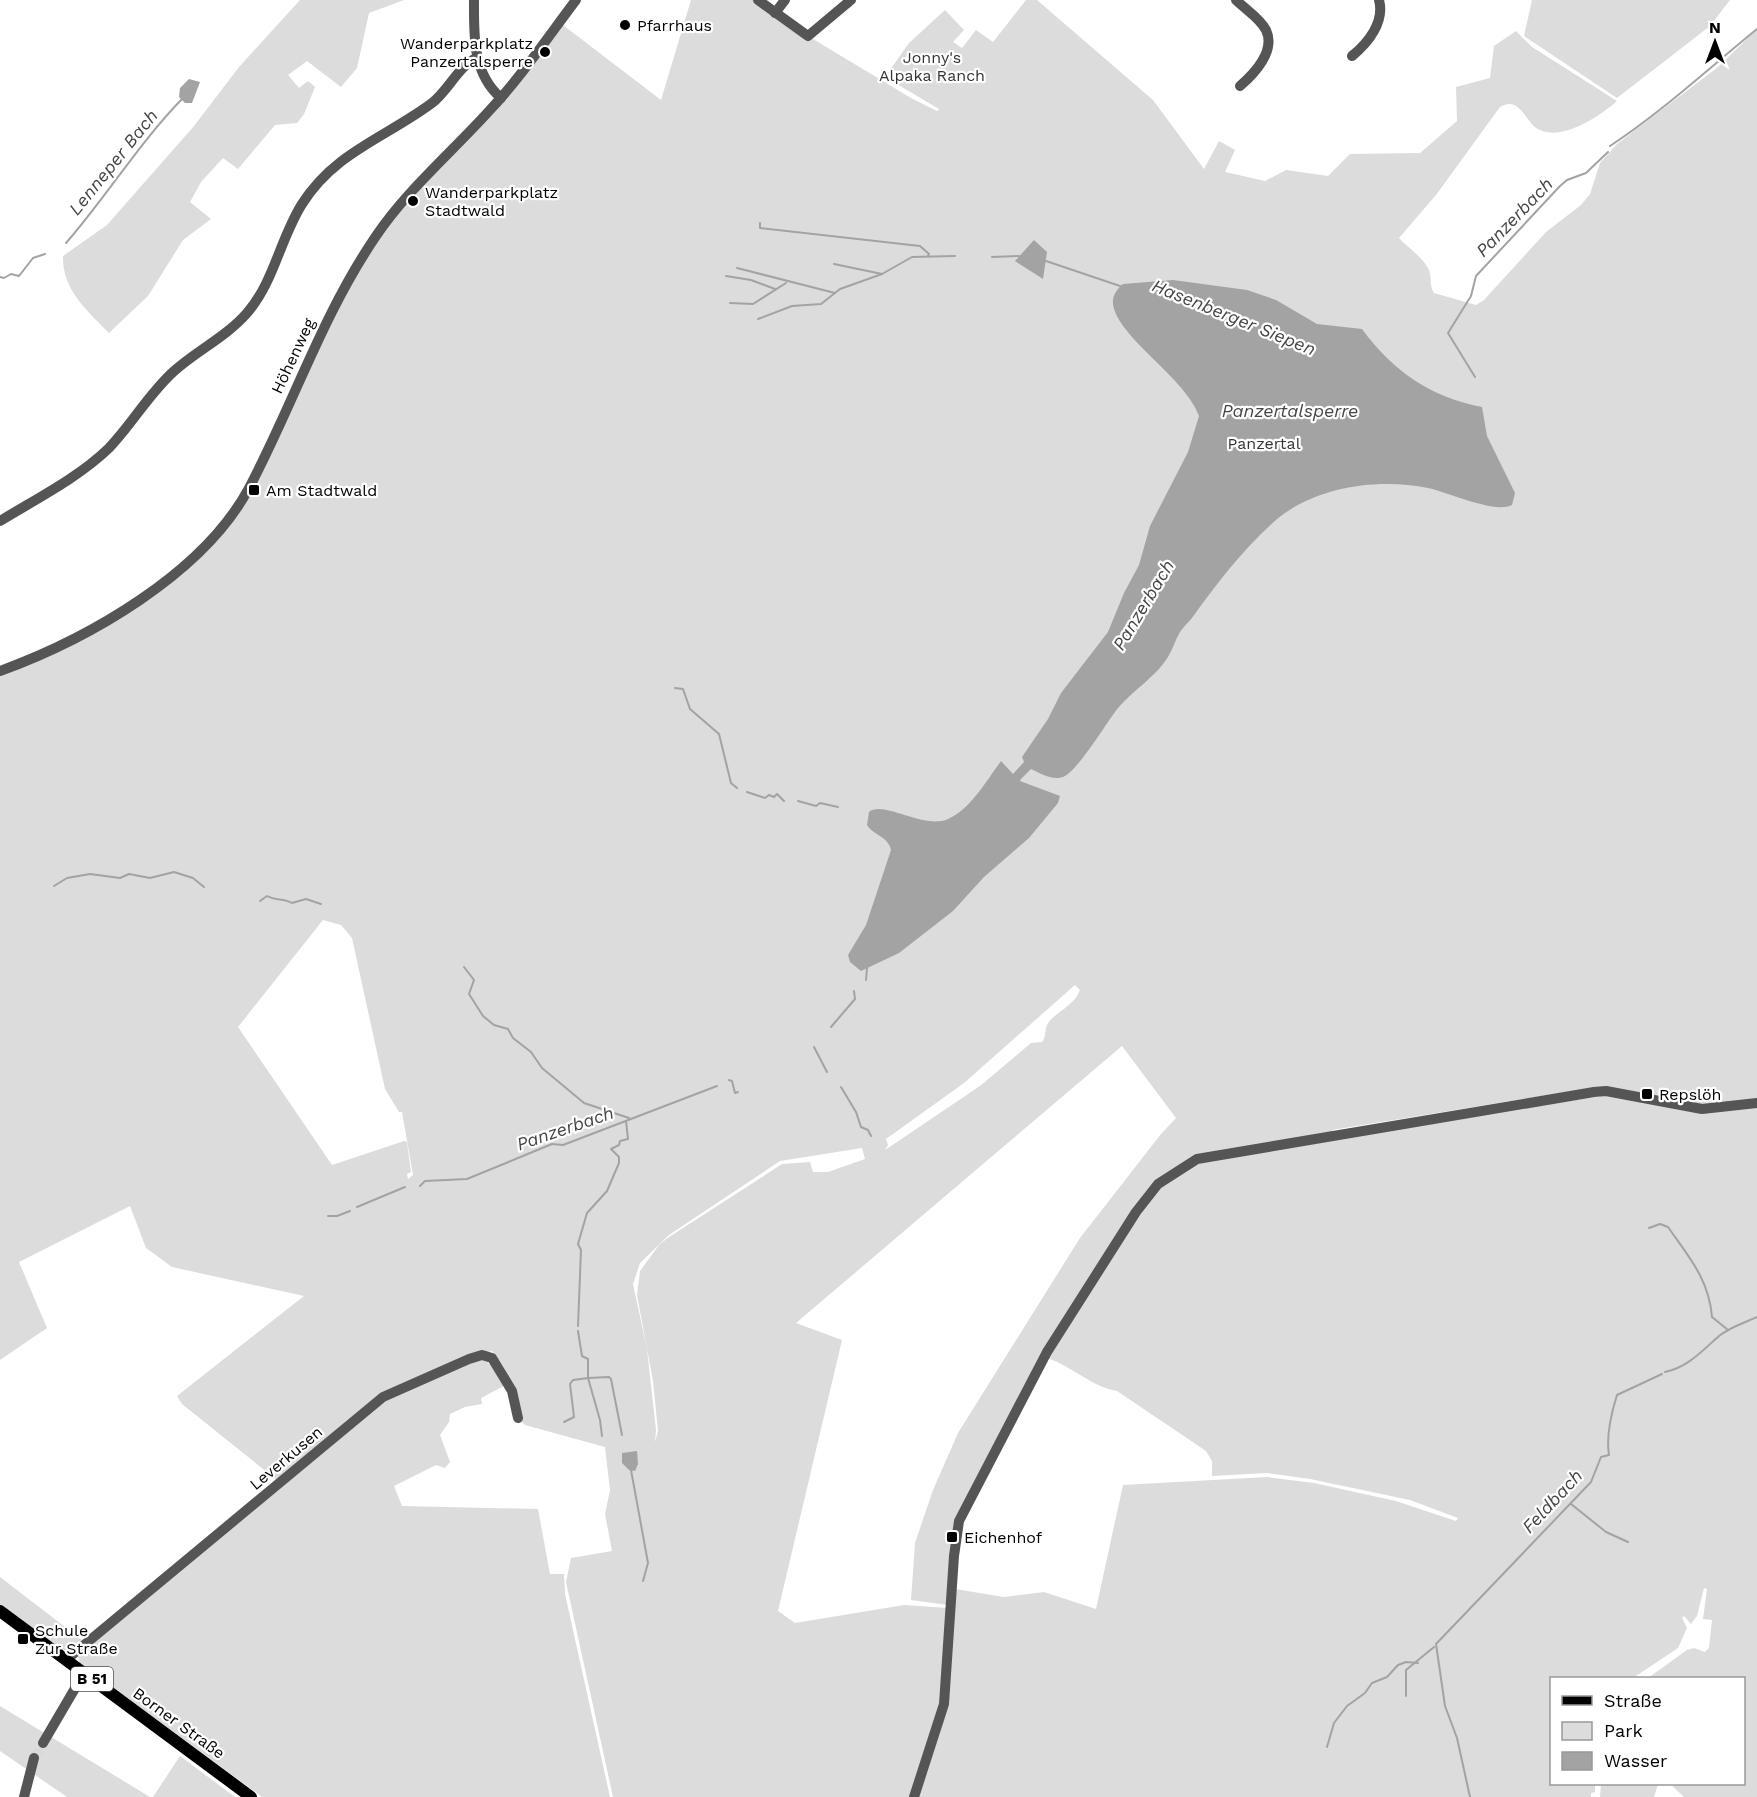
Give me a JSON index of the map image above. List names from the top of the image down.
{
  "streets": {
    "main road": ["B 51", "Borner Straße"],
    "street": ["Höhenweg", "Leverkusen"]
  },
  "crossings": [
    ["Leverkusen", "Borner Straße"]
  ],
  "water": [
    "Lenneper Bach",
    "Panzerbach",
    "Hasenberger Siepen",
    "Panzertalsperre",
    "Feldbach"
  ],
  "parks": ["Jonny's Alpaka Ranch", "Panzertal"],
  "places": {
    "other": ["Pfarrhaus", "Wanderparkplatz Panzertalsperre", "Wanderparkplatz Stadtwald"],
    "transit": [
      "Am Stadtwald",
      "Repslöh",
      "Eichenhof",
      "Schule Zur Straße"
    ]
  },
  "legend": ["Straße", "Park", "Wasser"],
  "north": "top"
}
